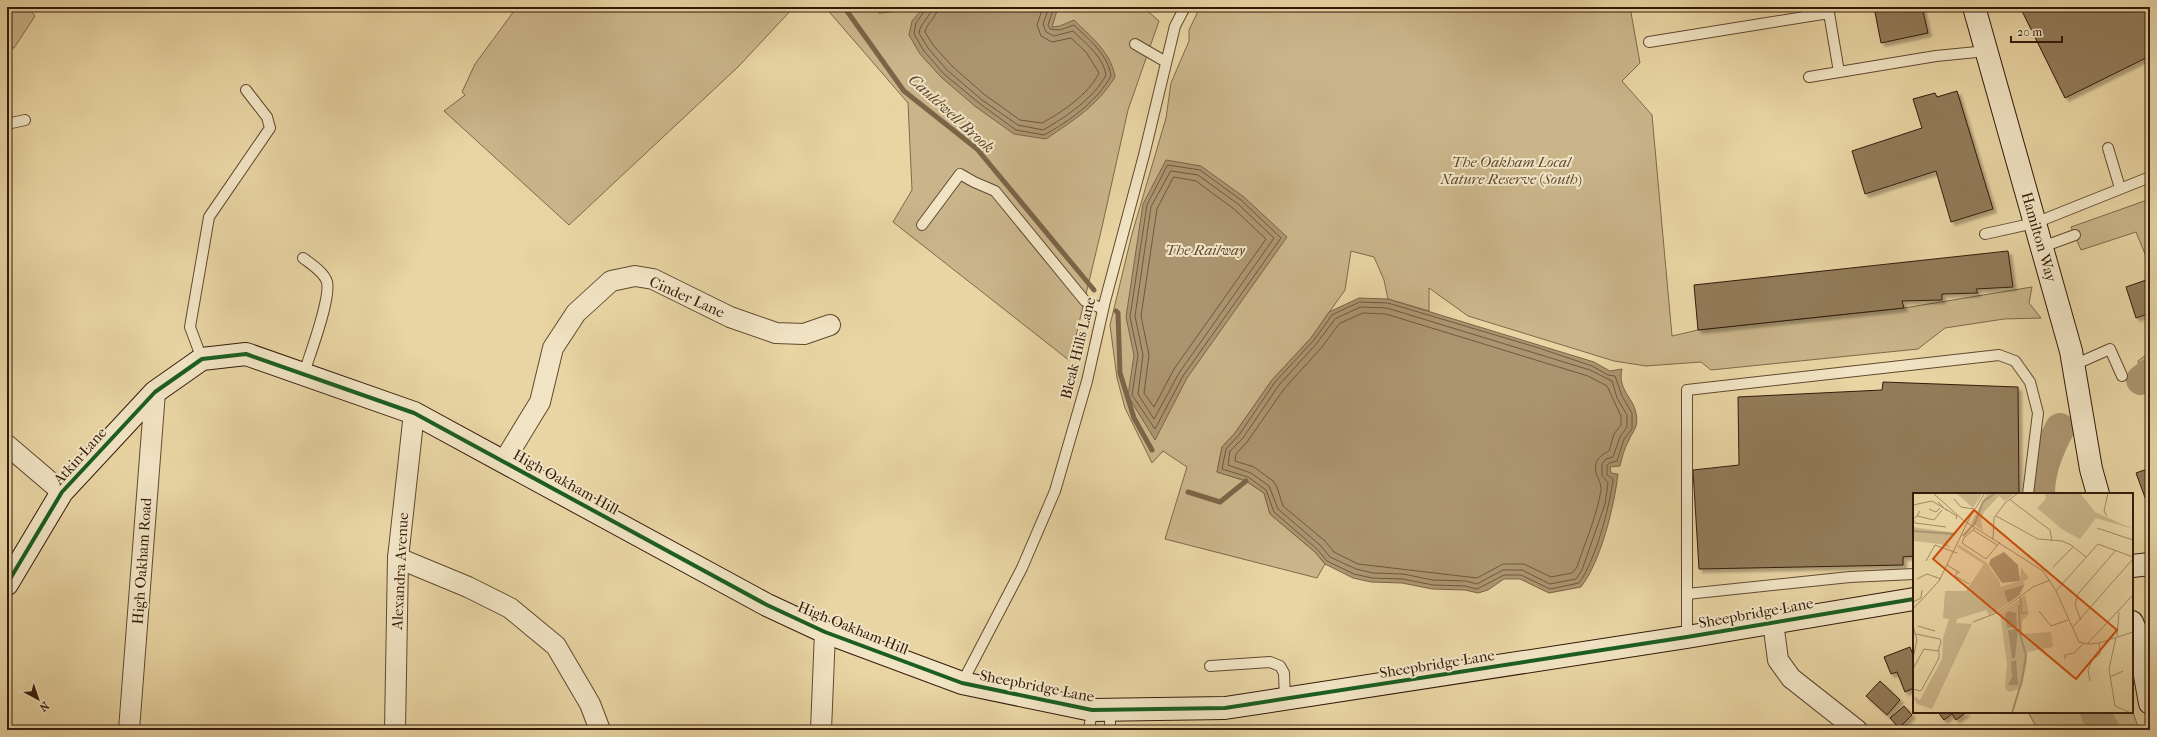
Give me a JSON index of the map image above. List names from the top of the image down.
{
  "streets": {
    "street": [
      "Hamilton Way",
      "Cinder Lane",
      "Atkin Lane",
      "High Oakham Hill",
      "High Oakham Road",
      "Alexandra Avenue",
      "Sheepbridge Lane"
    ],
    "lane": ["Bleak Hills Lane"]
  },
  "crossings": [
    ["Cinder Lane", "High Oakham Hill"],
    ["Bleak Hills Lane", "High Oakham Hill"],
    ["Bleak Hills Lane", "Sheepbridge Lane"],
    ["Atkin Lane", "High Oakham Hill"],
    ["Atkin Lane", "High Oakham Road"],
    ["High Oakham Hill", "High Oakham Road"],
    ["High Oakham Hill", "Alexandra Avenue"],
    ["High Oakham Hill", "Sheepbridge Lane"]
  ],
  "water": ["Cauldwell Brook"],
  "parks": ["The Oakham Local Nature Reserve (South)", "The Railway"],
  "scale_bar": "20 m",
  "north": "bottom right"
}
